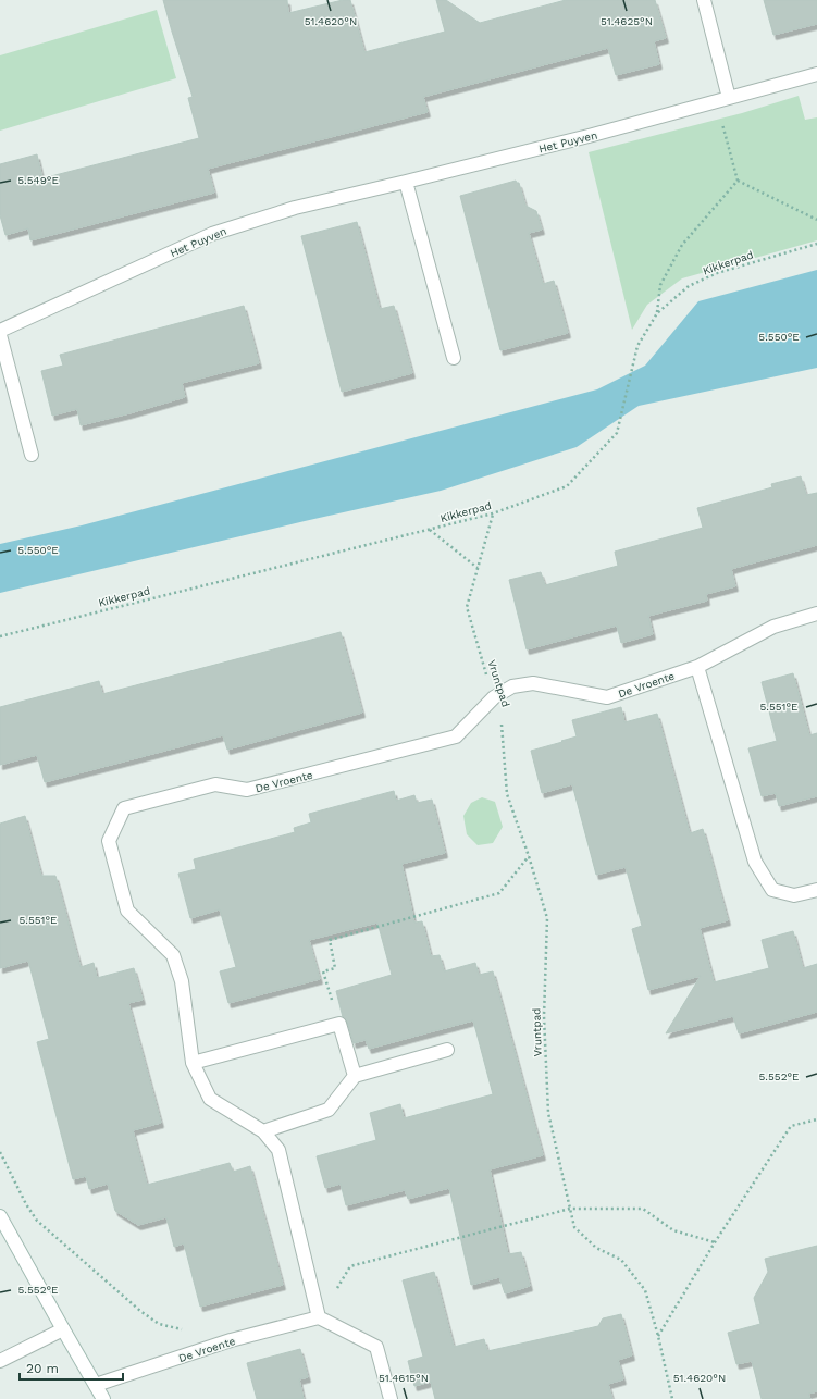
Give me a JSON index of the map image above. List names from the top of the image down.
{
  "streets": {
    "street": ["Het Puyven", "De Vroente"],
    "path": ["Kikkerpad", "Vruntpad"]
  },
  "crossings": [
    ["Kikkerpad", "Vruntpad"],
    ["Vruntpad", "De Vroente"]
  ],
  "scale_bar": "20 m",
  "coordinates": [
    "51.4620°N",
    "51.4625°N",
    "5.549°E",
    "5.550°E",
    "5.551°E",
    "5.552°E",
    "51.4615°N"
  ]
}
